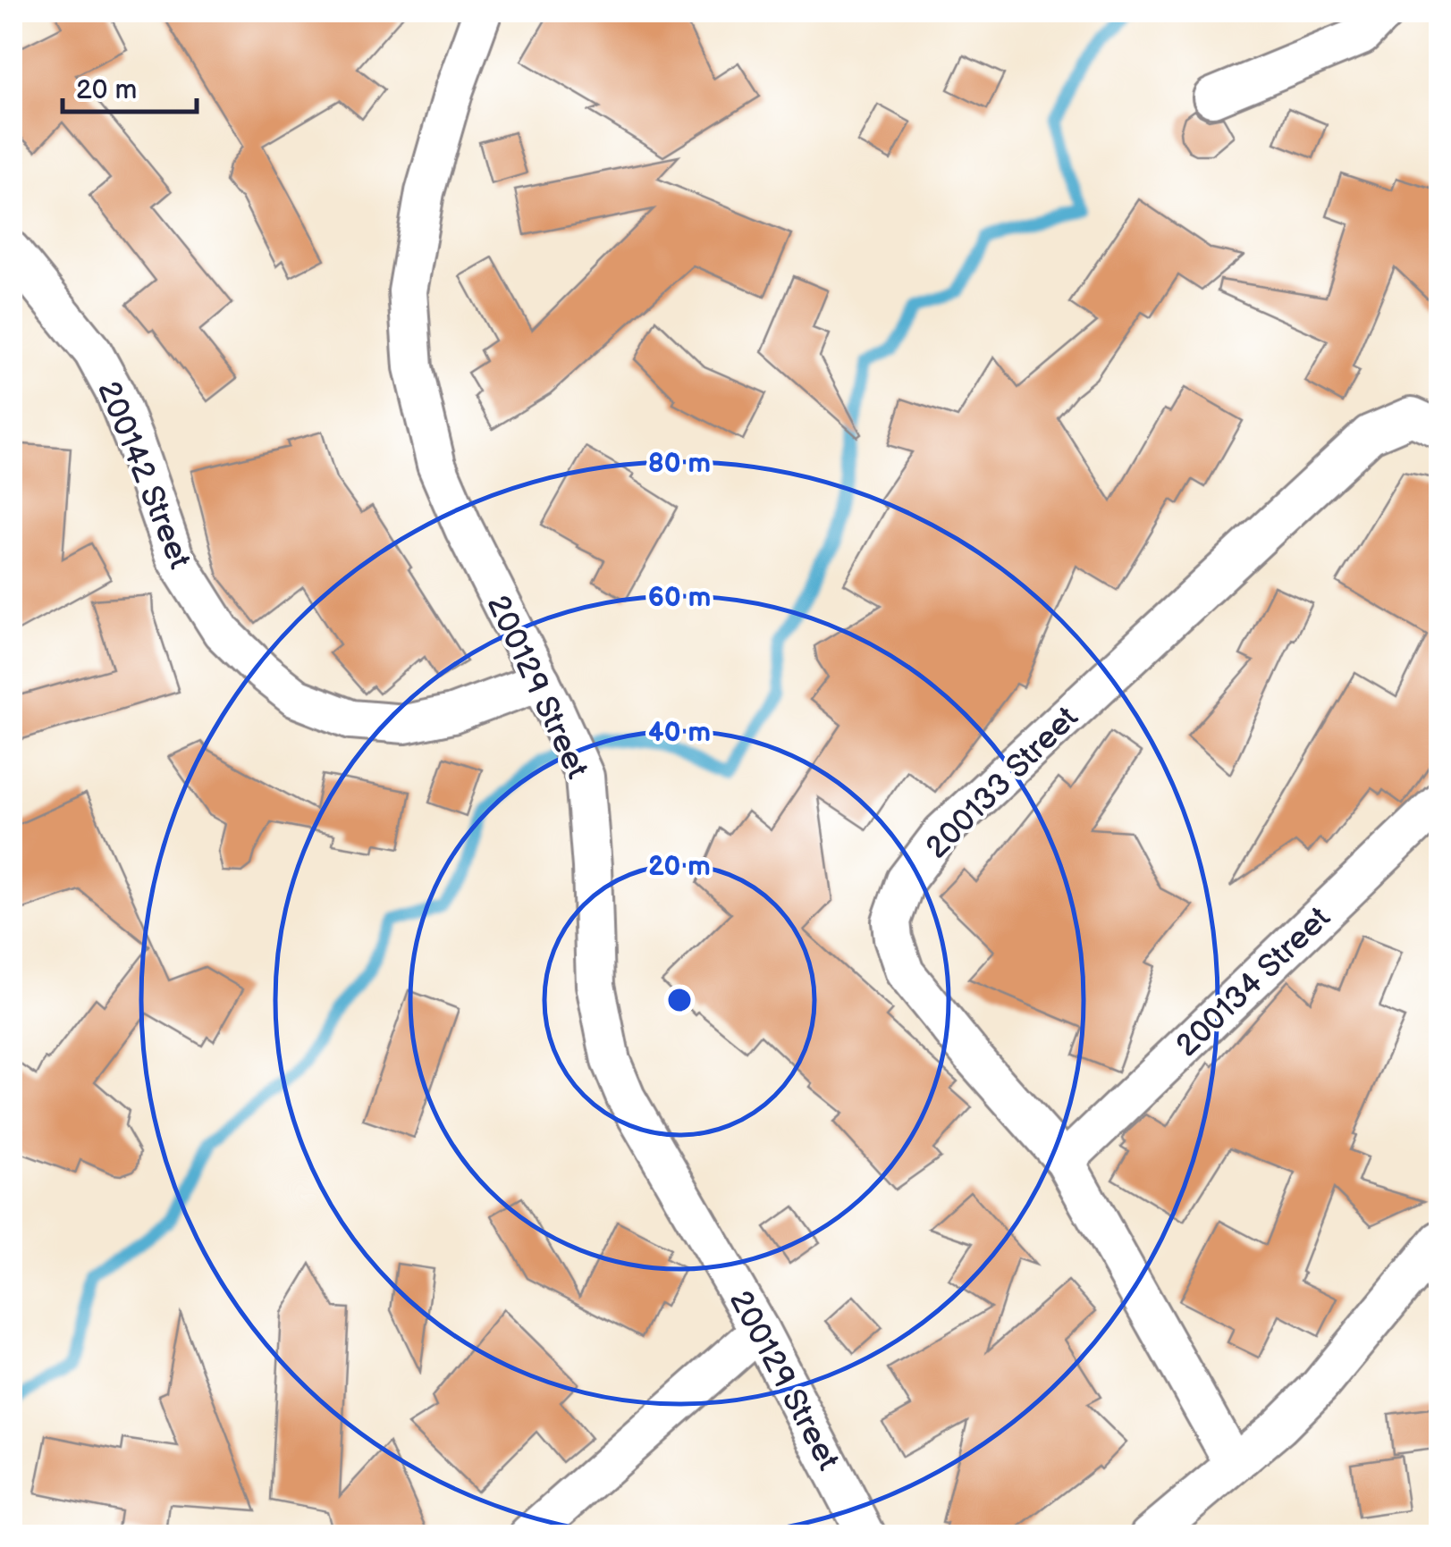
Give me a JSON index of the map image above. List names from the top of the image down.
{
  "streets": {
    "street": [
      "200142 Street",
      "200129 Street",
      "200133 Street",
      "200134 Street"
    ]
  },
  "crossings": [
    ["200142 Street", "200129 Street"],
    ["200133 Street", "200134 Street"]
  ],
  "scale_bar": "20 m",
  "rings": [
    "80 m",
    "60 m",
    "40 m",
    "20 m"
  ]
}
